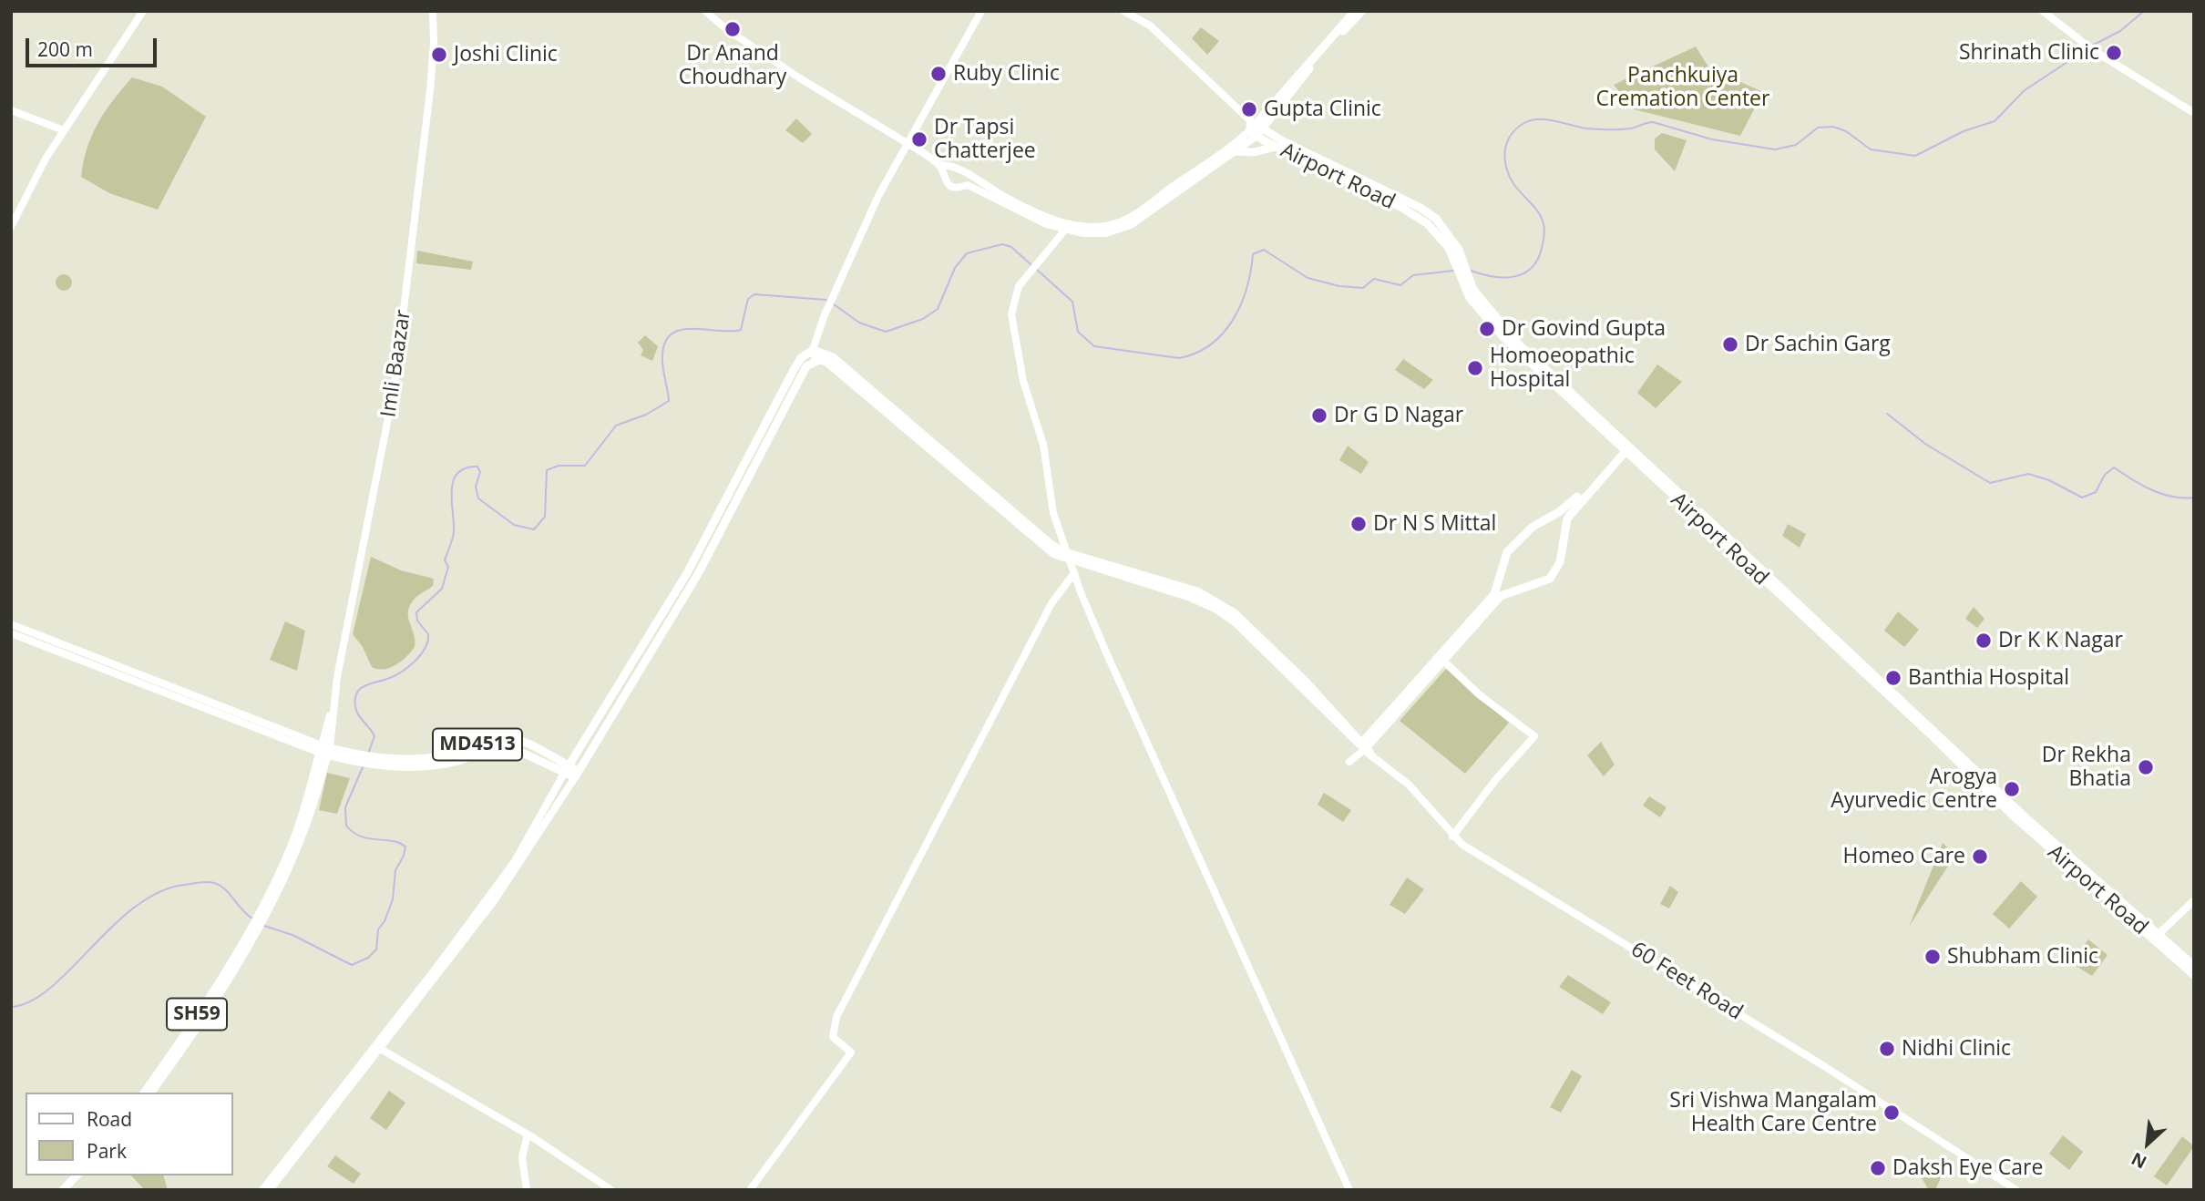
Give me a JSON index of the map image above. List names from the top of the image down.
{
  "streets": {
    "main road": [
      "Airport Road",
      "Imli Baazar",
      "MD4513",
      "60 Feet Road",
      "SH59"
    ]
  },
  "crossings": [
    ["Imli Baazar", "MD4513"],
    ["Imli Baazar", "SH59"],
    ["MD4513", "SH59"]
  ],
  "parks": ["Panchkuiya Cremation Center"],
  "places": [
    "Dr Anand Choudhary",
    "Shrinath Clinic",
    "Joshi Clinic",
    "Ruby Clinic",
    "Gupta Clinic",
    "Dr Tapsi Chatterjee",
    "Dr Govind Gupta",
    "Dr Sachin Garg",
    "Homoeopathic Hospital",
    "Dr G D Nagar",
    "Dr N S Mittal",
    "Dr K K Nagar",
    "Banthia Hospital",
    "Dr Rekha Bhatia",
    "Arogya Ayurvedic Centre",
    "Homeo Care",
    "Shubham Clinic",
    "Nidhi Clinic",
    "Sri Vishwa Mangalam Health Care Centre",
    "Daksh Eye Care"
  ],
  "legend": ["Road", "Park"],
  "scale_bar": "200 m",
  "north": "bottom left"
}
